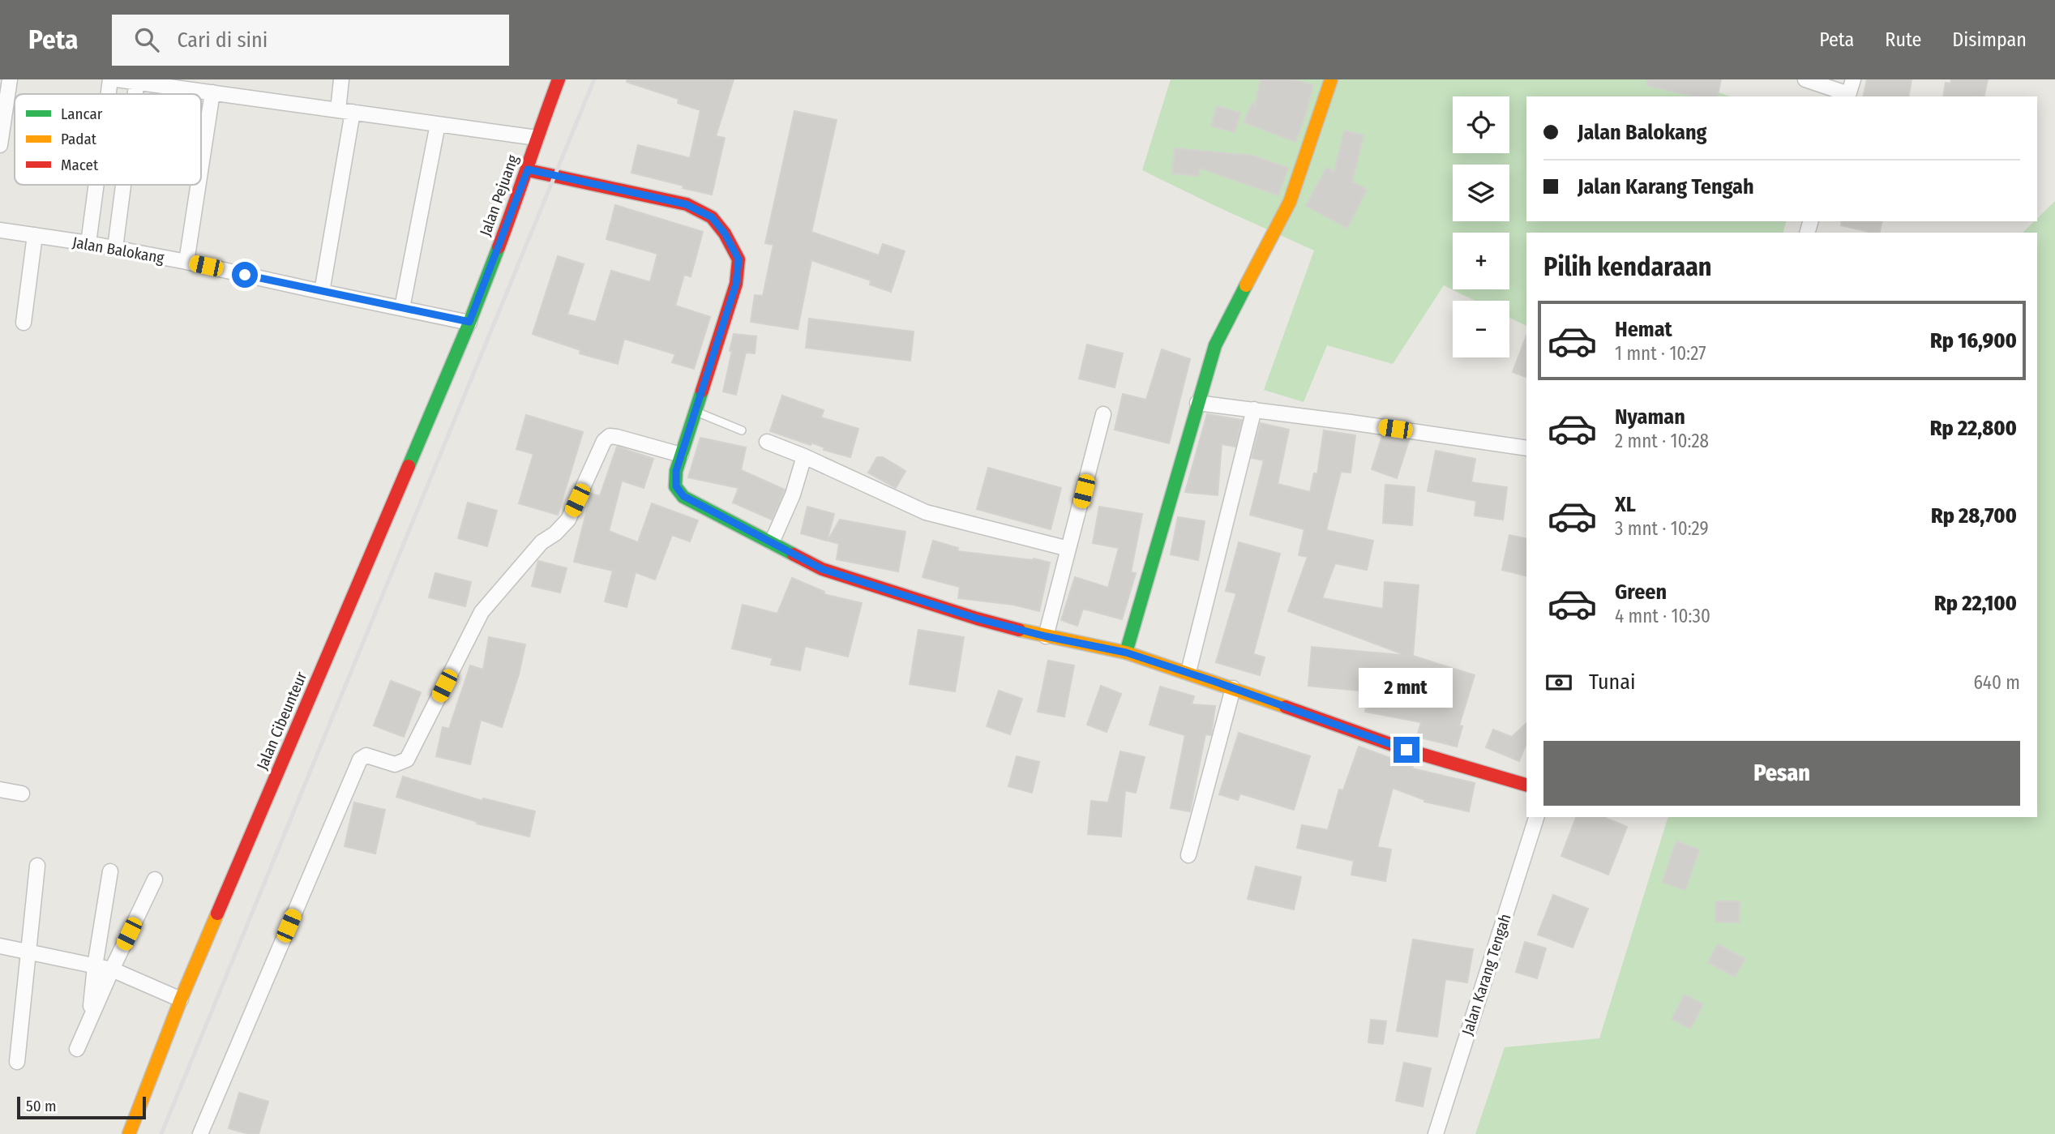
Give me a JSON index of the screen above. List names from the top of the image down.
{
  "streets": {
    "street": [
      "Jalan Pejuang",
      "Jalan Balokang",
      "Jalan Cibeunteur",
      "Jalan Karang Tengah"
    ]
  },
  "crossings": [
    ["Jalan Pejuang", "Jalan Balokang"],
    ["Jalan Pejuang", "Jalan Cibeunteur"],
    ["Jalan Balokang", "Jalan Cibeunteur"]
  ],
  "legend": ["Lancar", "Padat", "Macet"],
  "scale_bar": "50 m",
  "page": {
    "header": "Peta",
    "search": "Cari di sini",
    "nav": ["Peta", "Rute", "Disimpan"],
    "map_buttons": ["+", "−"],
    "banner": ["Jalan Balokang", "Jalan Karang Tengah"],
    "heading": "Pilih kendaraan",
    "list": [
      {
        "name": "Hemat",
        "note": "1 mnt · 10:27",
        "value": "Rp 16,900"
      },
      {
        "name": "Nyaman",
        "note": "2 mnt · 10:28",
        "value": "Rp 22,800"
      },
      {
        "name": "XL",
        "note": "3 mnt · 10:29",
        "value": "Rp 28,700"
      },
      {
        "name": "Green",
        "note": "4 mnt · 10:30",
        "value": "Rp 22,100"
      }
    ],
    "pay": ["Tunai", "640 m"],
    "bubble": "2 mnt",
    "buttons": "Pesan",
    "scale": "50 m"
  }
}
